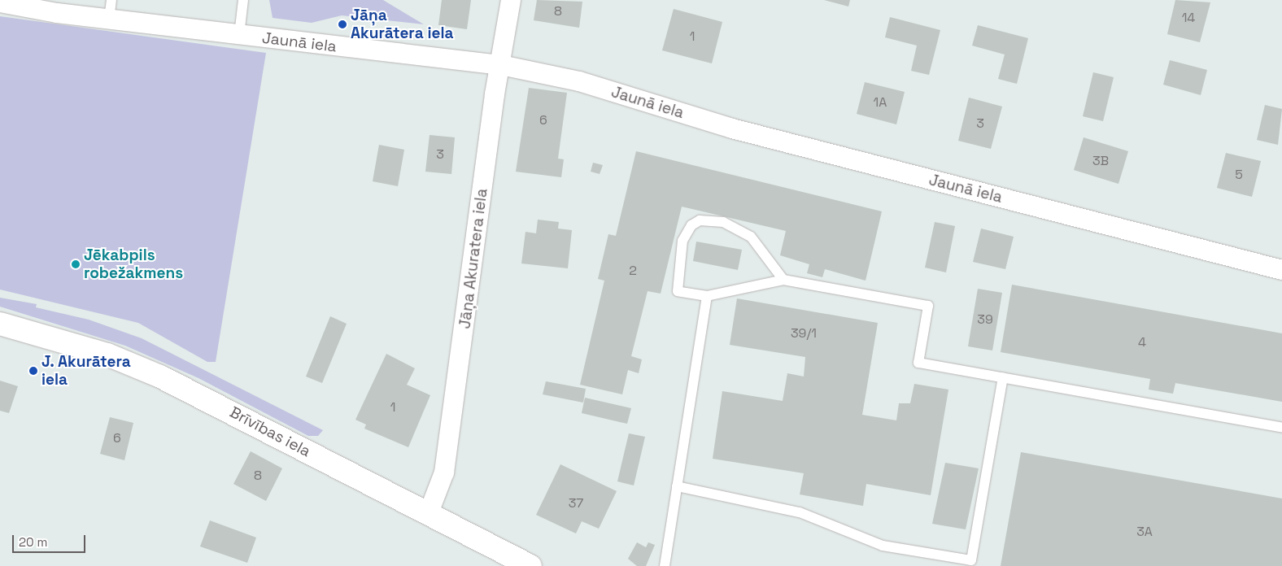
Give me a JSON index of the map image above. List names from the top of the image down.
{
  "streets": {
    "main road": ["Brīvības iela"],
    "street": ["Jaunā iela", "Jāņa Akuratera iela"]
  },
  "crossings": [
    ["Jaunā iela", "Jāņa Akuratera iela"],
    ["Jāņa Akuratera iela", "Brīvības iela"]
  ],
  "places": ["Jāņa Akurātera iela", "Jēkabpils robežakmens", "J. Akurātera iela"],
  "house_numbers": [
    "8",
    "14",
    "1",
    "1A",
    "6",
    "3",
    "3",
    "3B",
    "5",
    "2",
    "39",
    "39/1",
    "4",
    "1",
    "6",
    "8",
    "37",
    "3A"
  ],
  "scale_bar": "20 m"
}
